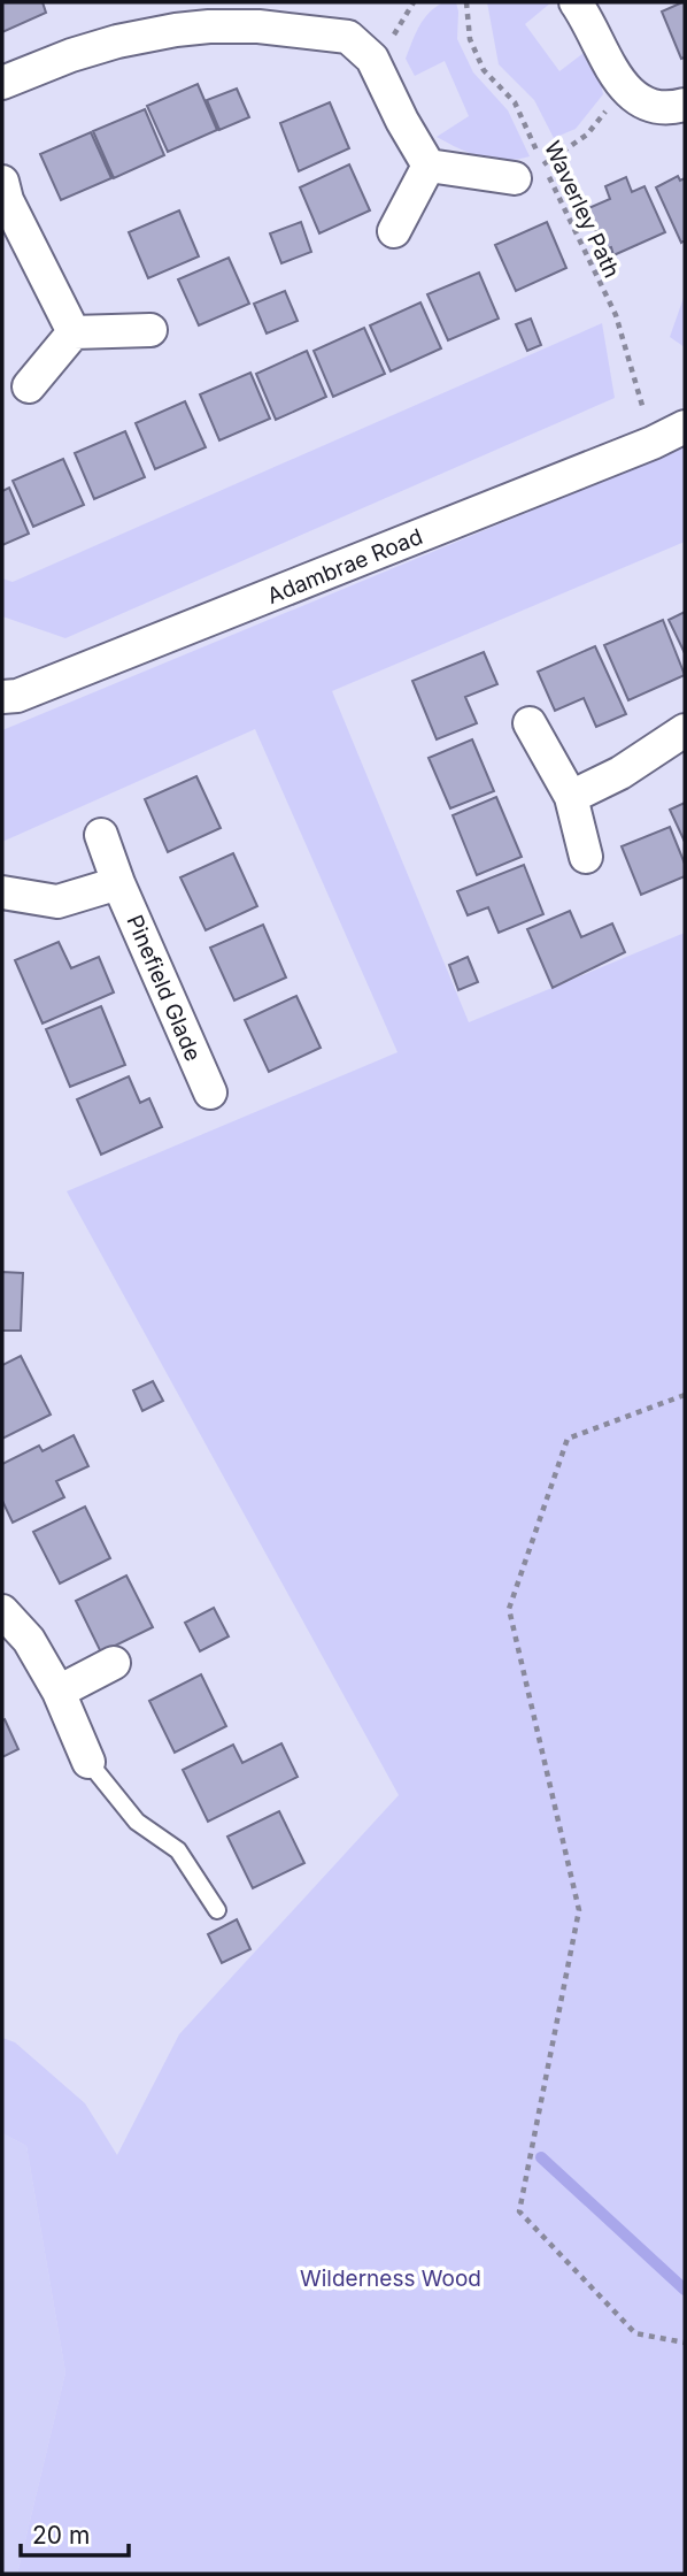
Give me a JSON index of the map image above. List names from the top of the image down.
{
  "streets": {
    "street": ["Adambrae Road", "Pinefield Glade"],
    "path": ["Waverley Path"]
  },
  "crossings": [
    ["Waverley Path", "Adambrae Road"]
  ],
  "parks": ["Wilderness Wood"],
  "scale_bar": "20 m"
}
